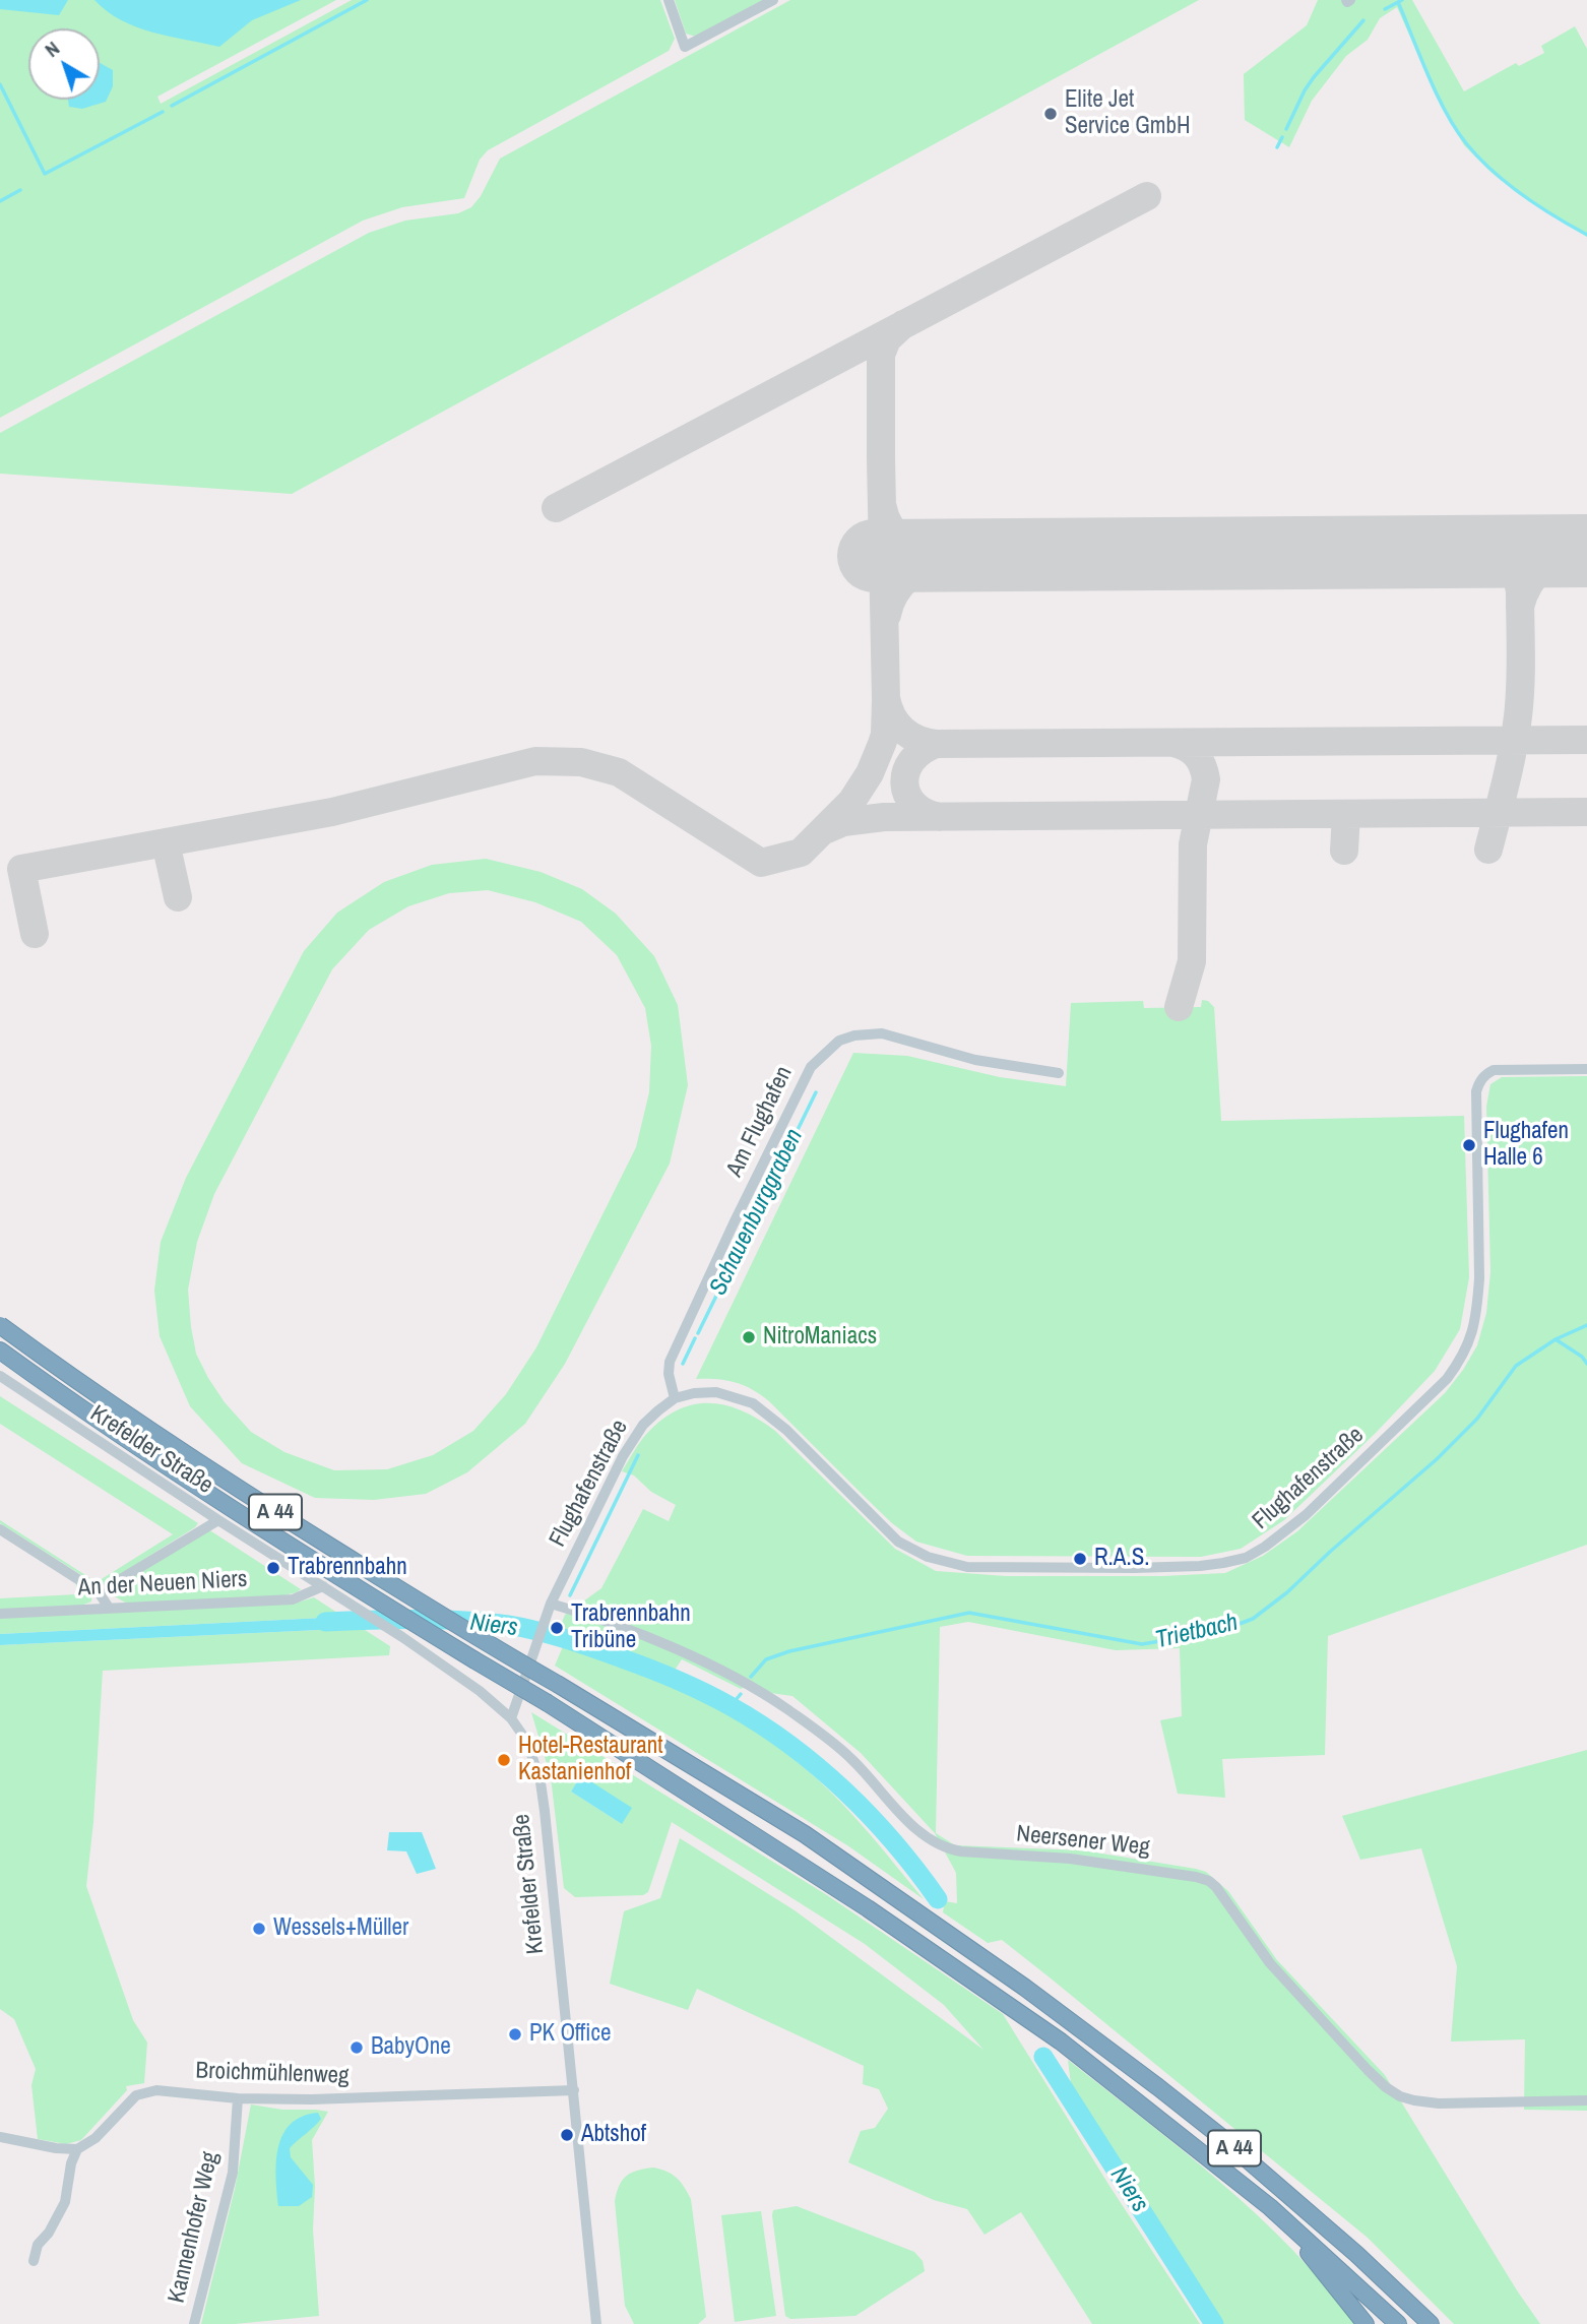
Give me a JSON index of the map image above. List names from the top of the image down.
{
  "streets": {
    "highway": ["A 44"],
    "street": [
      "Am Flughafen",
      "Krefelder Straße",
      "Flughafenstraße",
      "An der Neuen Niers",
      "Neersener Weg",
      "Broichmühlenweg",
      "Kannenhofer Weg"
    ]
  },
  "crossings": [
    ["Am Flughafen", "Flughafenstraße"],
    ["Krefelder Straße", "Flughafenstraße"],
    ["Krefelder Straße", "An der Neuen Niers"],
    ["Krefelder Straße", "Broichmühlenweg"],
    ["Flughafenstraße", "Neersener Weg"],
    ["Broichmühlenweg", "Kannenhofer Weg"]
  ],
  "water": ["Schauenburggraben", "Niers", "Trietbach"],
  "places": [
    "Elite Jet Service GmbH",
    "Flughafen Halle 6",
    "NitroManiacs",
    "R.A.S.",
    "Trabrennbahn",
    "Trabrennbahn Tribüne",
    "Hotel-Restaurant Kastanienhof",
    "Wessels+Müller",
    "PK Office",
    "BabyOne",
    "Abtshof"
  ],
  "north": "top left"
}
